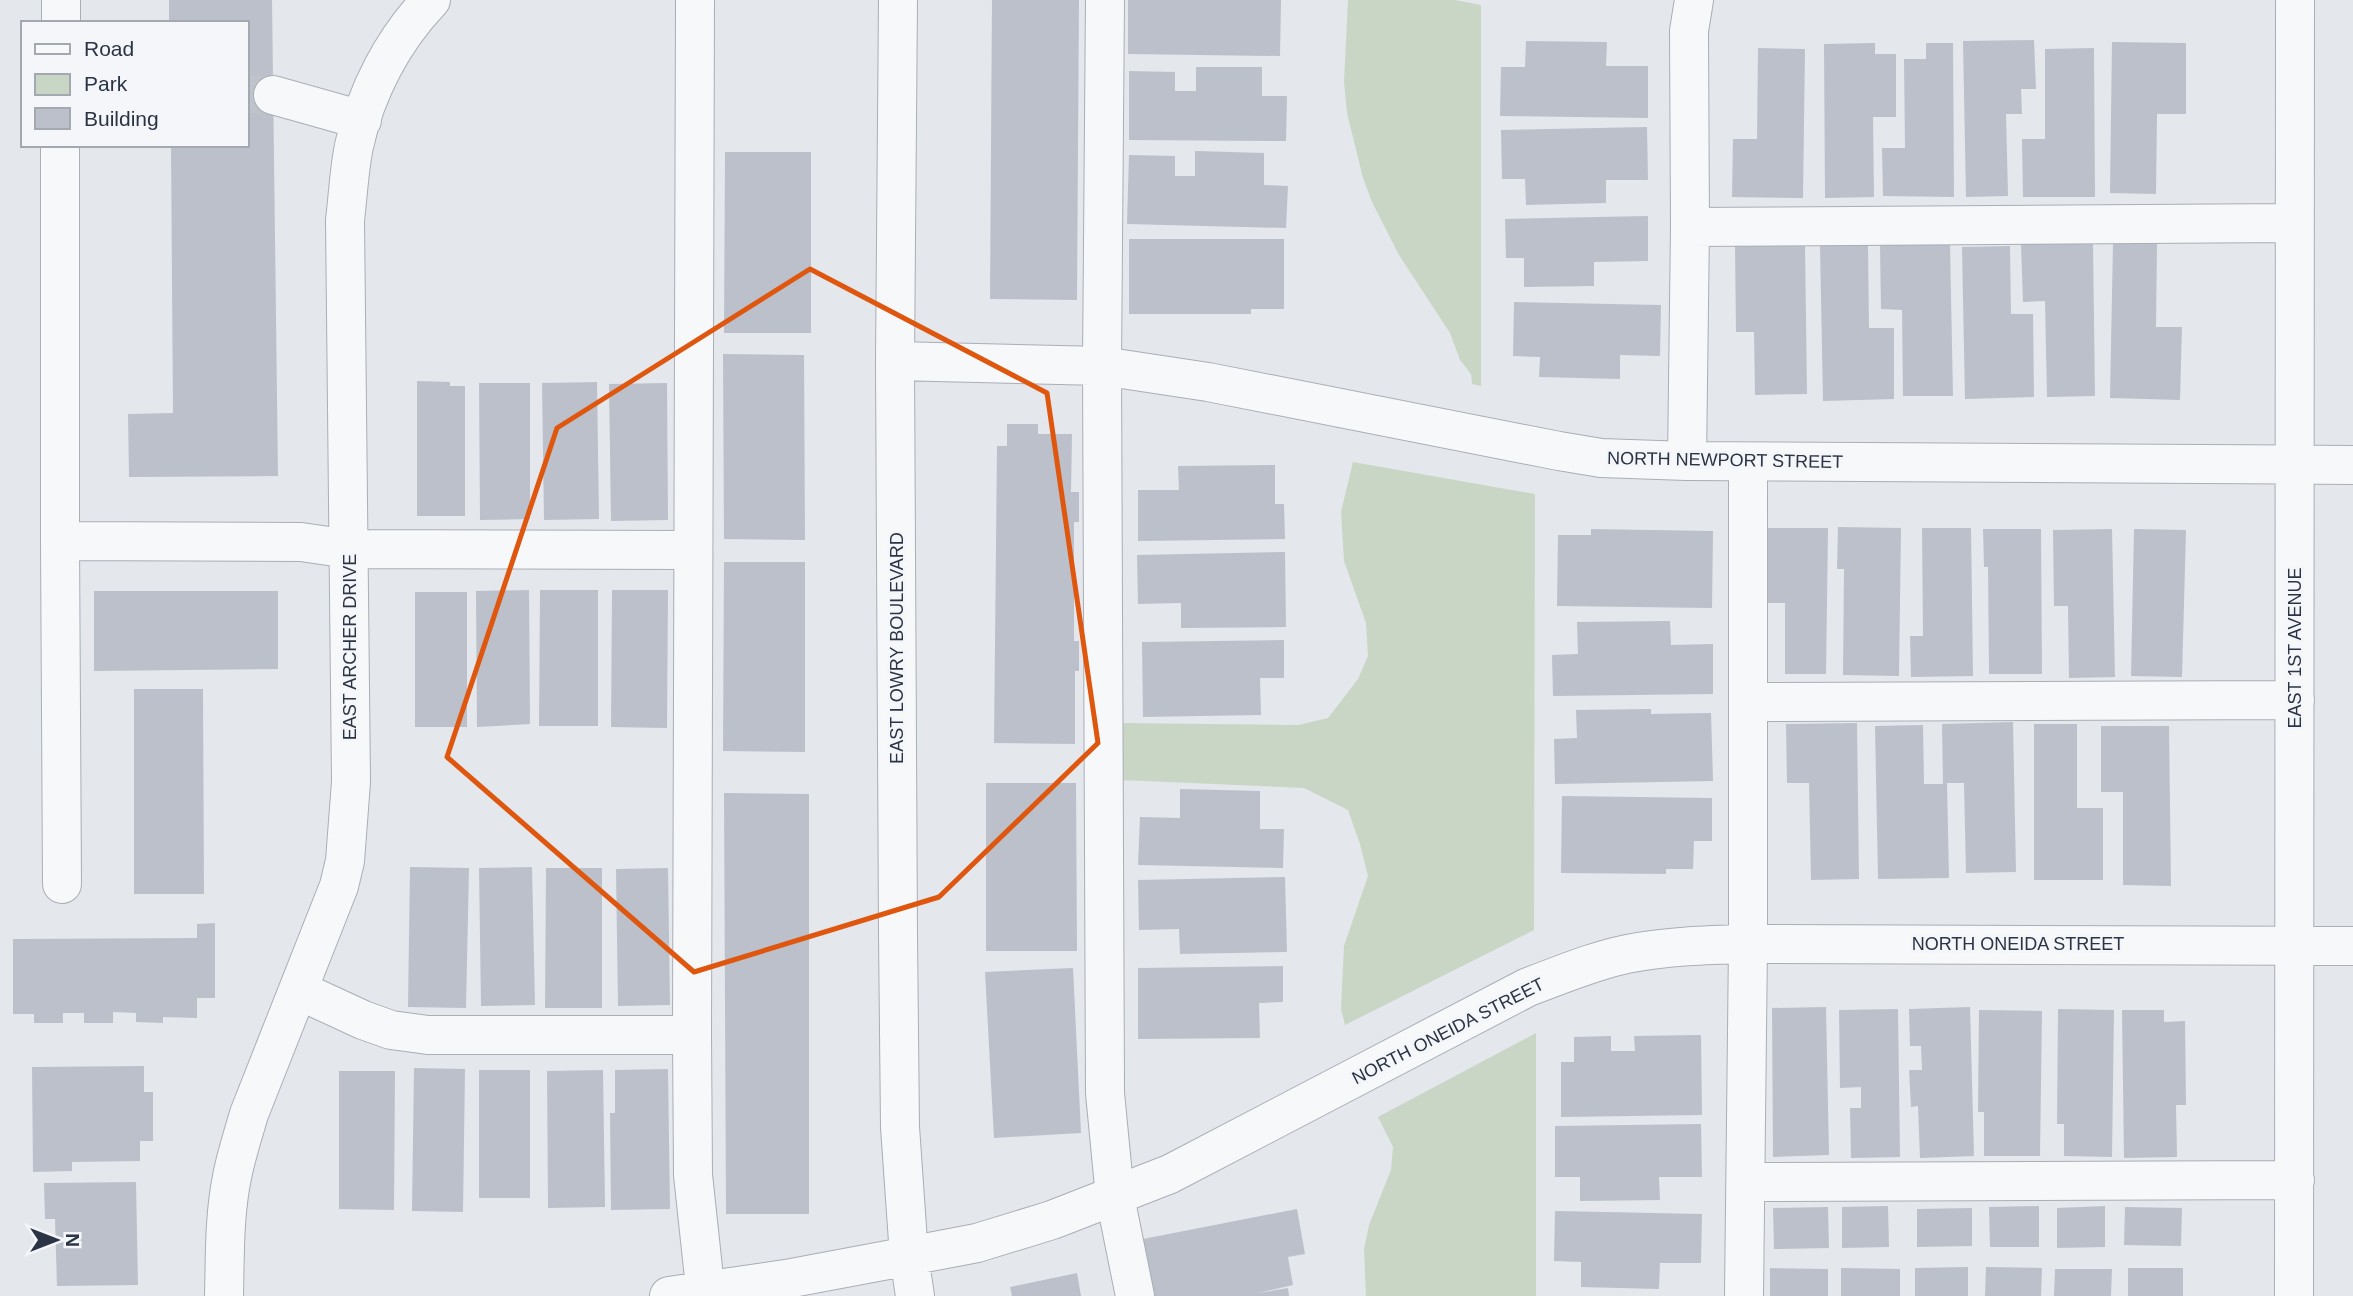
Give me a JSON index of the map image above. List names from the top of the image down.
{
  "streets": {
    "street": [
      "NORTH NEWPORT STREET",
      "EAST ARCHER DRIVE",
      "EAST LOWRY BOULEVARD",
      "EAST 1ST AVENUE",
      "NORTH ONEIDA STREET"
    ]
  },
  "crossings": [
    ["NORTH NEWPORT STREET", "EAST LOWRY BOULEVARD"],
    ["NORTH NEWPORT STREET", "EAST 1ST AVENUE"],
    ["EAST LOWRY BOULEVARD", "NORTH ONEIDA STREET"],
    ["EAST 1ST AVENUE", "NORTH ONEIDA STREET"]
  ],
  "legend": ["Road", "Park", "Building"],
  "north": "right"
}
